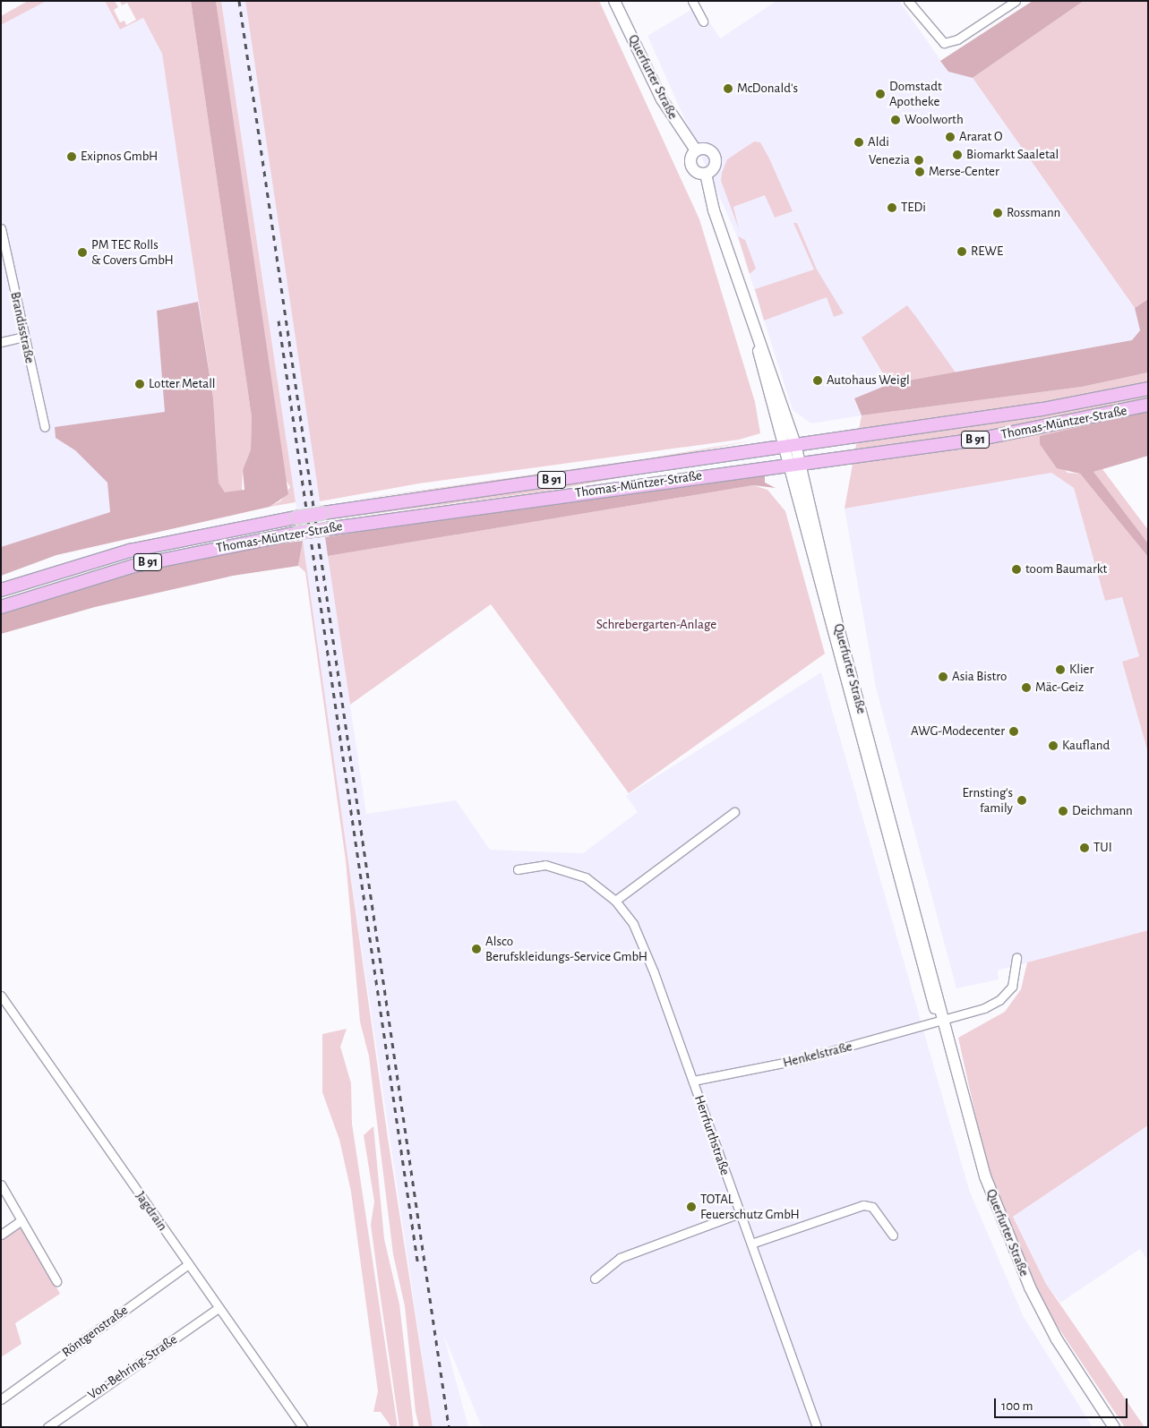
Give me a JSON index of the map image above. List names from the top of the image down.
{
  "streets": {
    "main road": ["Querfurter Straße", "Thomas-Müntzer-Straße", "B 91"],
    "street": [
      "Brandisstraße",
      "Henkelstraße",
      "Herrfurthstraße",
      "Jagdrain",
      "Röntgenstraße",
      "Von-Behring-Straße"
    ]
  },
  "crossings": [
    ["Querfurter Straße", "Thomas-Müntzer-Straße"],
    ["Querfurter Straße", "Henkelstraße"],
    ["Henkelstraße", "Herrfurthstraße"],
    ["Jagdrain", "Röntgenstraße"],
    ["Jagdrain", "Von-Behring-Straße"]
  ],
  "parks": ["Schrebergarten-Anlage"],
  "places": [
    "McDonald's",
    "Domstadt Apotheke",
    "Woolworth",
    "Ararat O",
    "Aldi",
    "Biomarkt Saaletal",
    "Exipnos GmbH",
    "Venezia",
    "Merse-Center",
    "TEDi",
    "Rossmann",
    "REWE",
    "PM TEC Rolls & Covers GmbH",
    "Autohaus Weigl",
    "Lotter Metall",
    "toom Baumarkt",
    "Klier",
    "Asia Bistro",
    "Mäc-Geiz",
    "AWG-Modecenter",
    "Kaufland",
    "Ernsting's family",
    "Deichmann",
    "TUI",
    "Alsco Berufskleidungs-Service GmbH",
    "TOTAL Feuerschutz GmbH"
  ],
  "scale_bar": "100 m"
}
